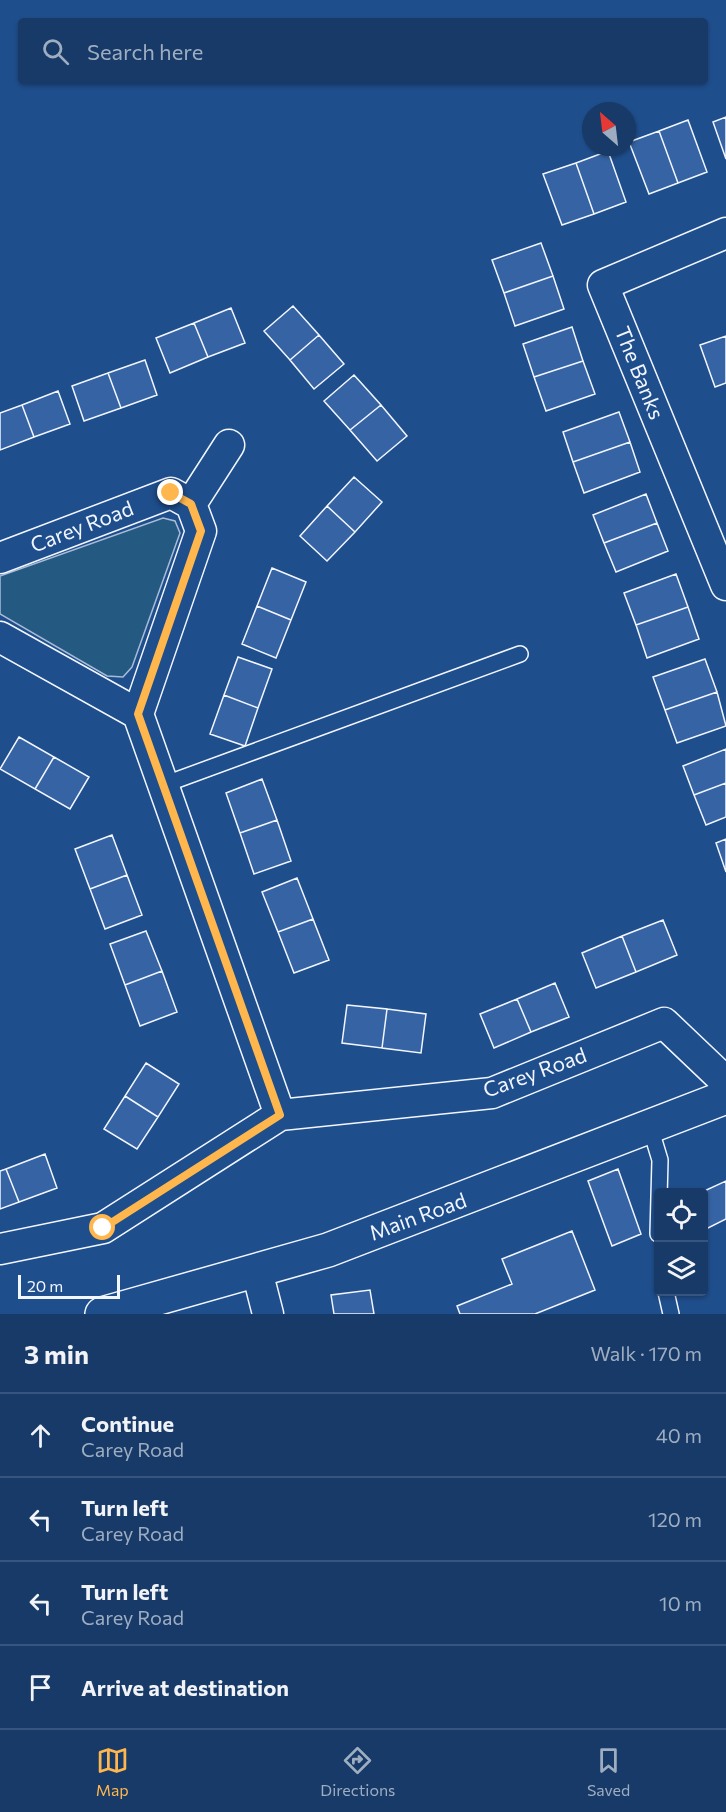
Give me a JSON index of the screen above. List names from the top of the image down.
{
  "streets": {
    "main road": ["Main Road"],
    "street": ["The Banks", "Carey Road"]
  },
  "scale_bar": "20 m",
  "north": "top left",
  "page": {
    "search": "Search here",
    "scale": "20 m",
    "heading": ["3 min", "Walk · 170 m"],
    "list": [
      ["Continue", "Carey Road", "40 m"],
      ["Turn left", "Carey Road", "120 m"],
      ["Turn left", "Carey Road", "10 m"],
      "Arrive at destination"
    ],
    "nav": ["Map", "Directions", "Saved"]
  }
}
